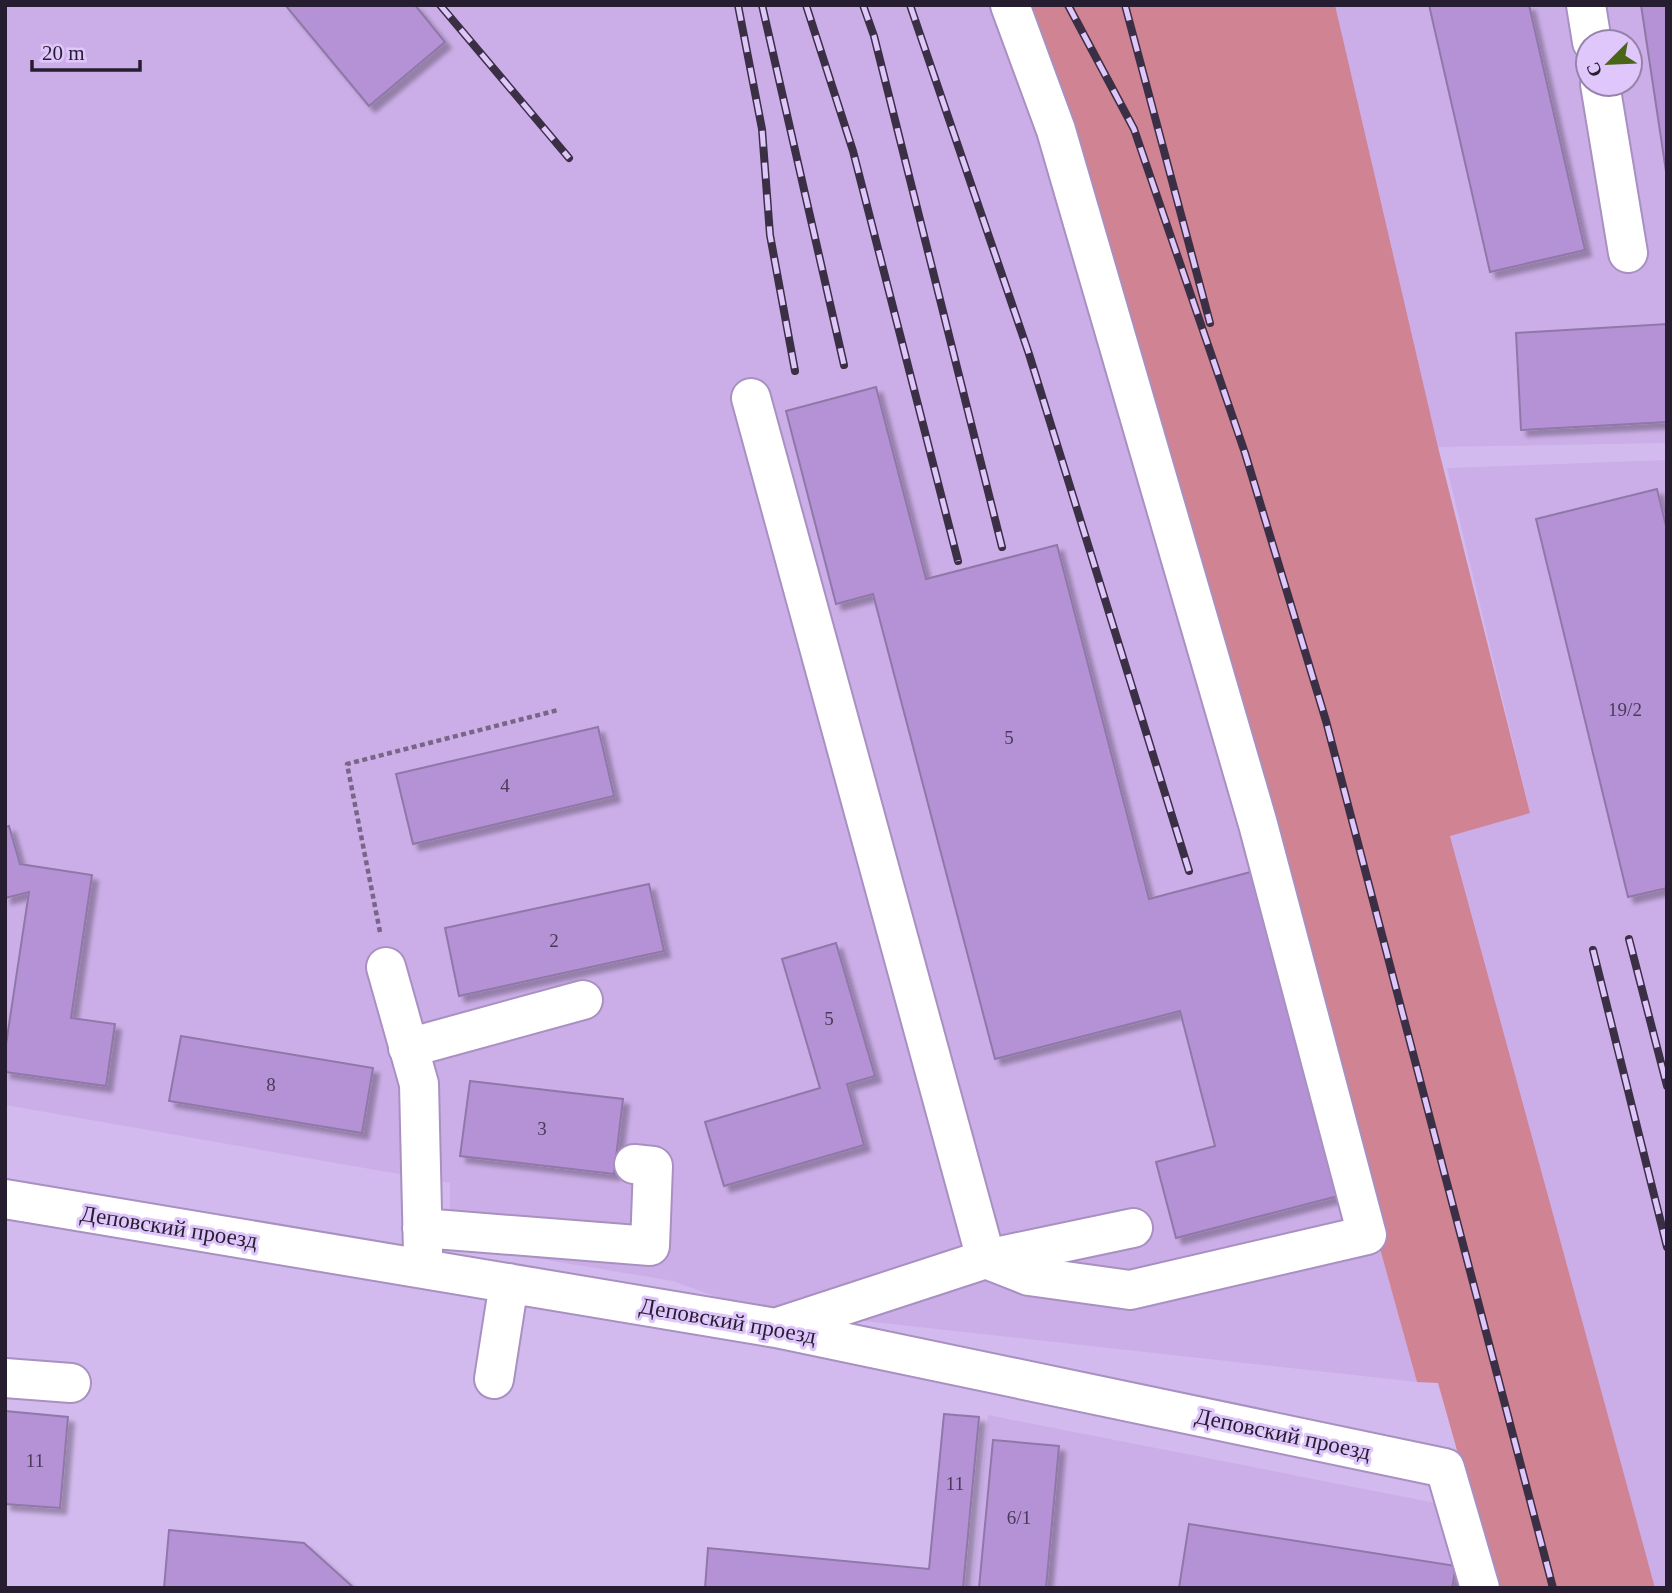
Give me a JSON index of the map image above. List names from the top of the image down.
{
  "streets": {
    "street": ["Деповский проезд"]
  },
  "house_numbers": [
    "19/2",
    "5",
    "4",
    "2",
    "5",
    "8",
    "3",
    "11",
    "11",
    "6/1"
  ],
  "scale_bar": "20 m",
  "north": "bottom left"
}
